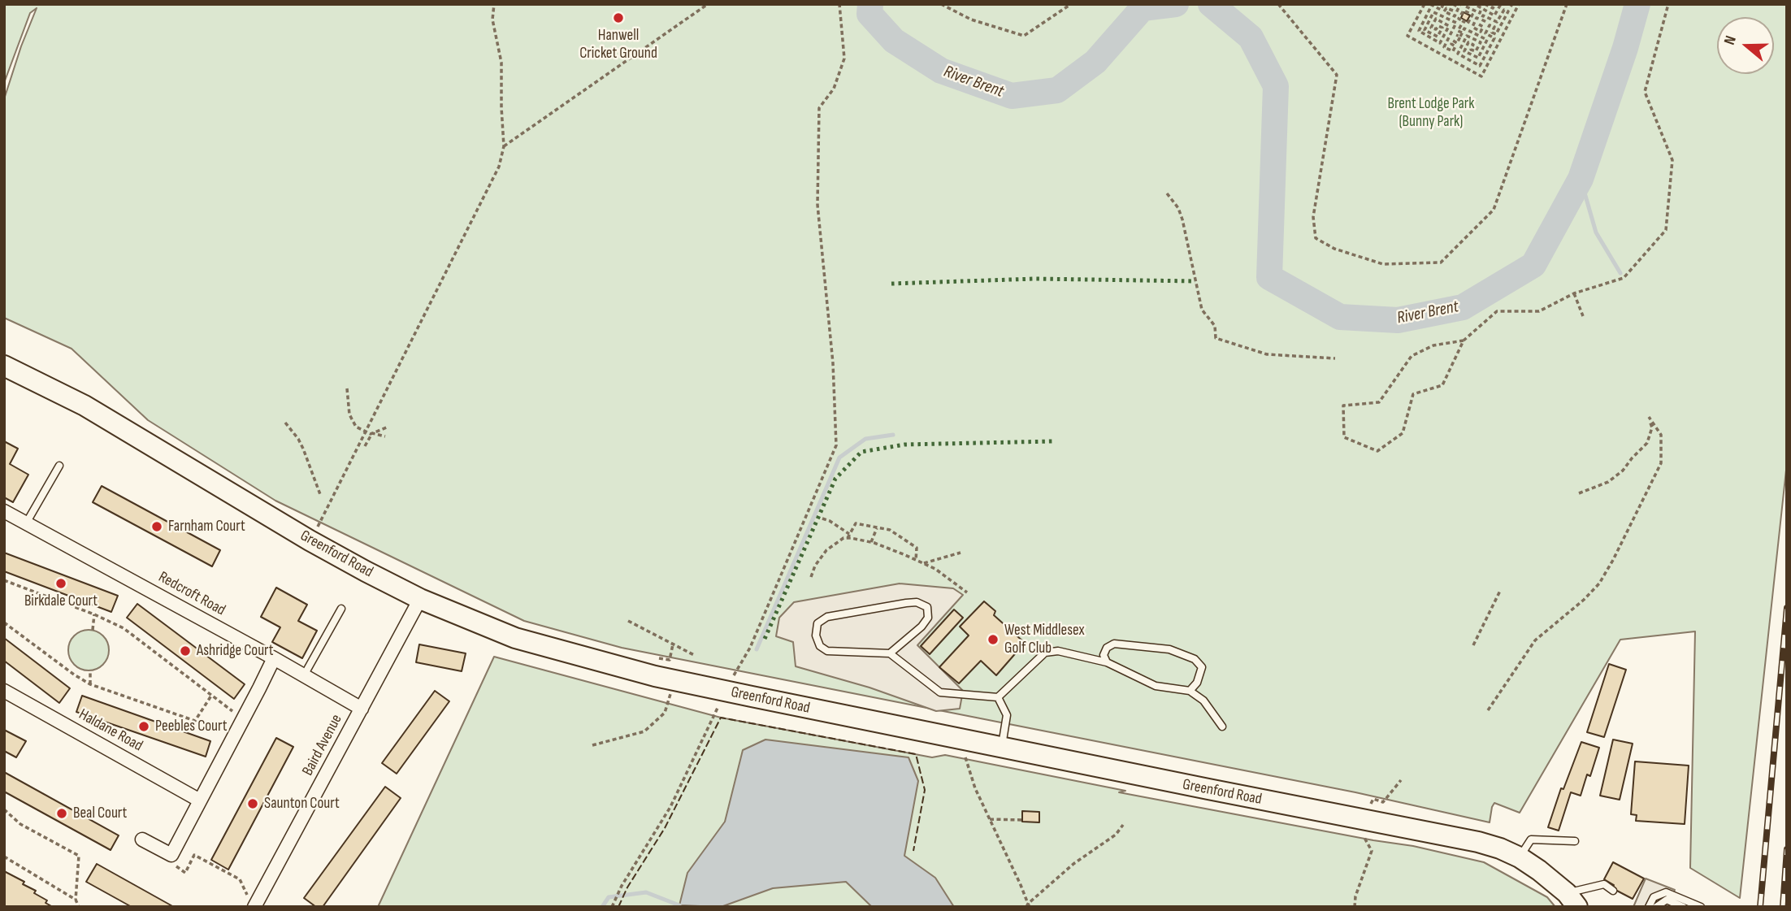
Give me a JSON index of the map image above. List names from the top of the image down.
{
  "streets": {
    "main road": ["Greenford Road"],
    "street": ["Redcroft Road", "Haldane Road", "Baird Avenue"]
  },
  "crossings": [
    ["Greenford Road", "Baird Avenue"],
    ["Redcroft Road", "Baird Avenue"]
  ],
  "water": ["River Brent"],
  "parks": ["Brent Lodge Park (Bunny Park)"],
  "places": [
    "Hanwell Cricket Ground",
    "Farnham Court",
    "Birkdale Court",
    "West Middlesex Golf Club",
    "Ashridge Court",
    "Peebles Court",
    "Saunton Court",
    "Beal Court"
  ],
  "north": "left"
}
